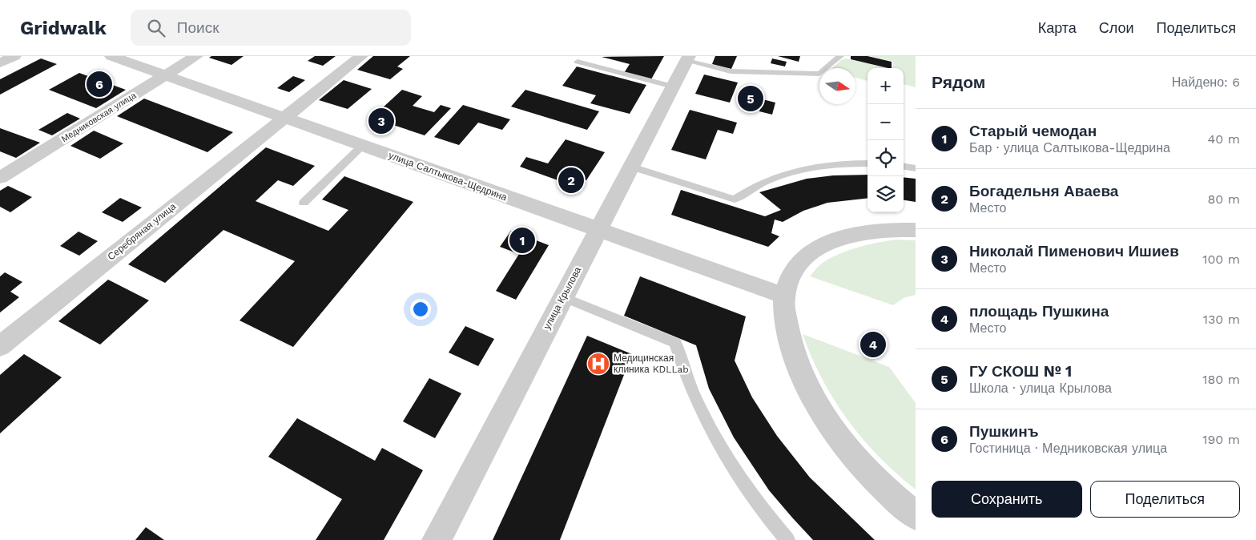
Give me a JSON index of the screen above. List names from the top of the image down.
{
  "streets": {
    "street": [
      "Медниковская улица",
      "улица Салтыкова-Щедрина",
      "Серебряная улица",
      "улица Крылова"
    ]
  },
  "crossings": [
    ["Медниковская улица", "улица Салтыкова-Щедрина"],
    ["улица Салтыкова-Щедрина", "Серебряная улица"],
    ["улица Салтыкова-Щедрина", "улица Крылова"]
  ],
  "places": {
    "hospital": ["Медицинская клиника KDLLab"]
  },
  "north": "right",
  "page": {
    "header": "Gridwalk",
    "search": "Поиск",
    "nav": ["Карта", "Слои", "Поделиться"],
    "heading": ["Рядом", "Найдено: 6"],
    "map_buttons": ["+", "−"],
    "pins": [
      "6",
      "5",
      "3",
      "2",
      "1",
      "4"
    ],
    "list": [
      {
        "mark": "1",
        "name": "Старый чемодан",
        "note": "Бар · улица Салтыкова-Щедрина",
        "value": "40 m"
      },
      {
        "mark": "2",
        "name": "Богадельня Аваева",
        "note": "Место",
        "value": "80 m"
      },
      {
        "mark": "3",
        "name": "Николай Пименович Ишиев",
        "note": "Место",
        "value": "100 m"
      },
      {
        "mark": "4",
        "name": "площадь Пушкина",
        "note": "Место",
        "value": "130 m"
      },
      {
        "mark": "5",
        "name": "ГУ СКОШ № 1",
        "note": "Школа · улица Крылова",
        "value": "180 m"
      },
      {
        "mark": "6",
        "name": "Пушкинъ",
        "note": "Гостиница · Медниковская улица",
        "value": "190 m"
      }
    ],
    "buttons": ["Сохранить", "Поделиться"]
  }
}
